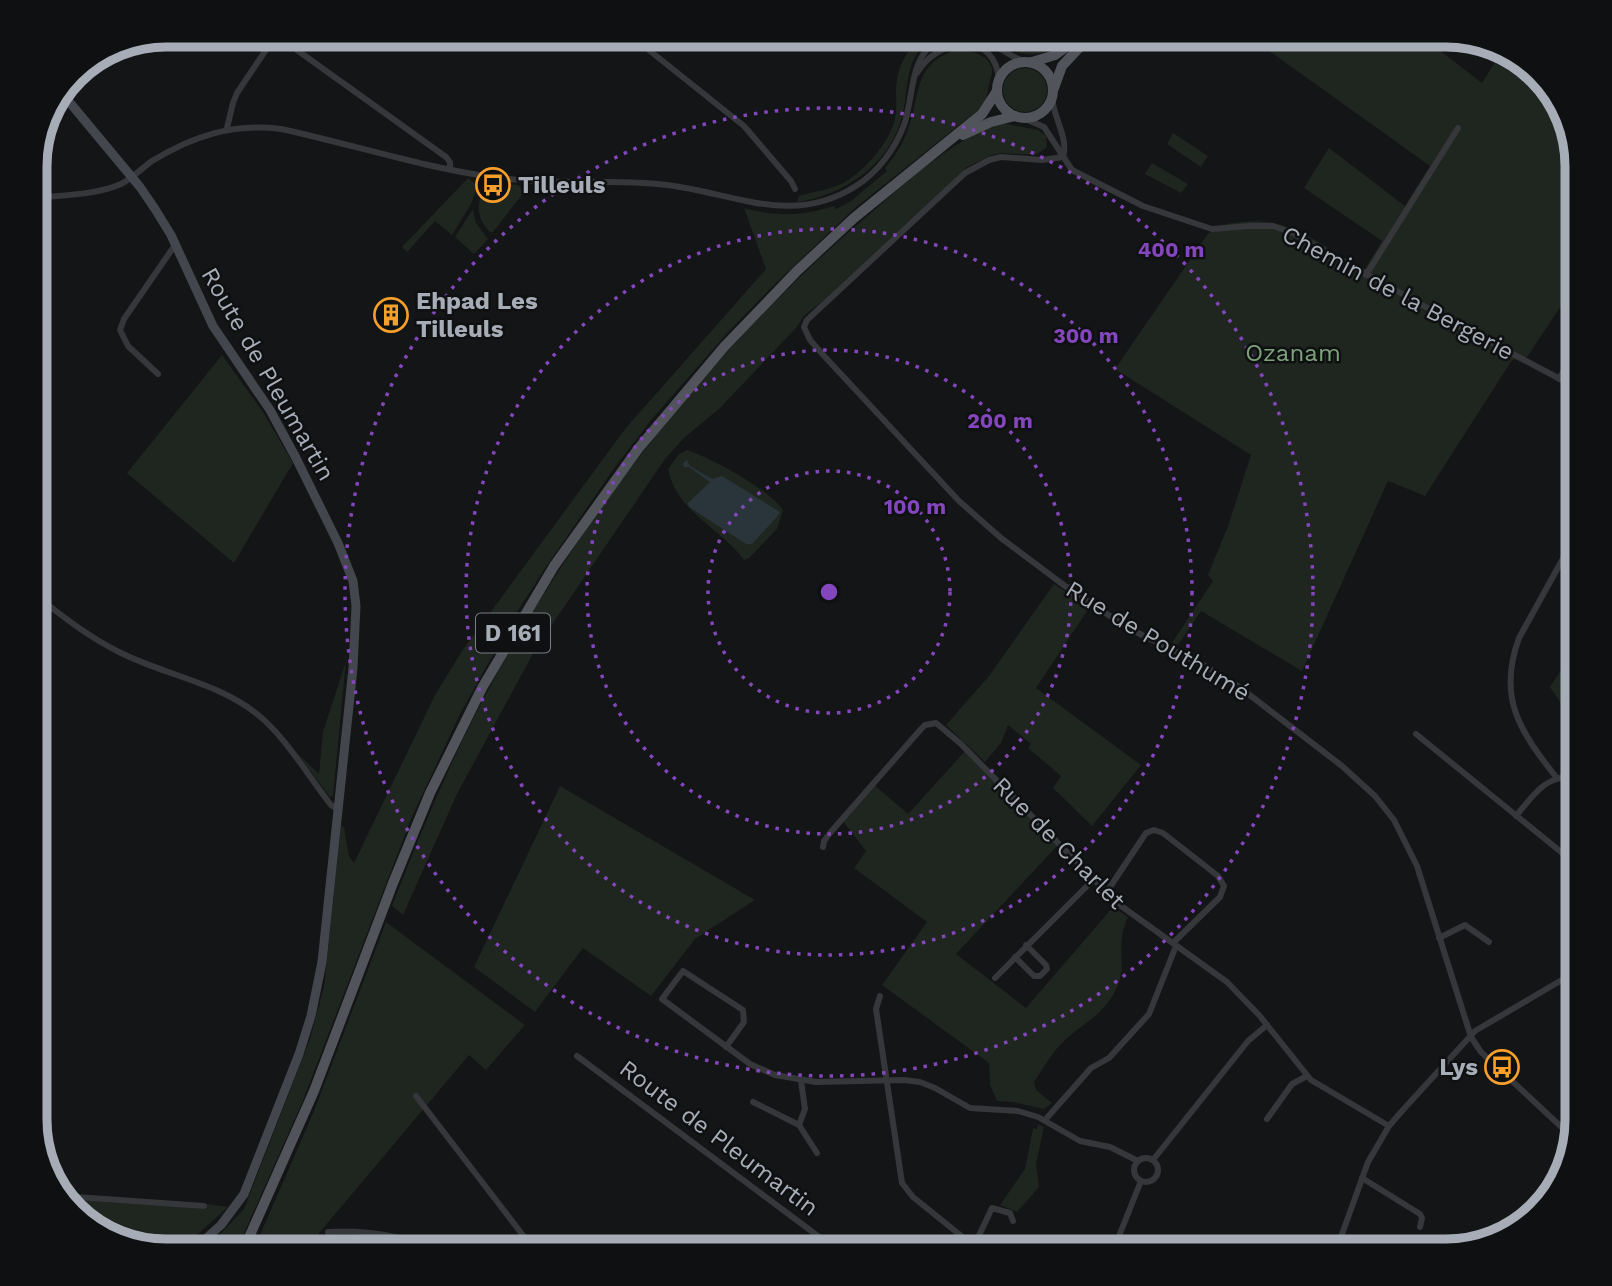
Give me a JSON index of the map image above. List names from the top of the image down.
{
  "streets": {
    "main road": ["Route de Pleumartin", "D 161"],
    "street": ["Chemin de la Bergerie", "Rue de Pouthumé", "Rue de Charlet"]
  },
  "crossings": [
    ["Chemin de la Bergerie", "D 161"],
    ["Chemin de la Bergerie", "Rue de Pouthumé"]
  ],
  "parks": ["Ozanam"],
  "places": {
    "bus stop": ["Tilleuls", "Lys"],
    "building": ["Ehpad Les Tilleuls"]
  },
  "rings": [
    "400 m",
    "300 m",
    "200 m",
    "100 m"
  ]
}
